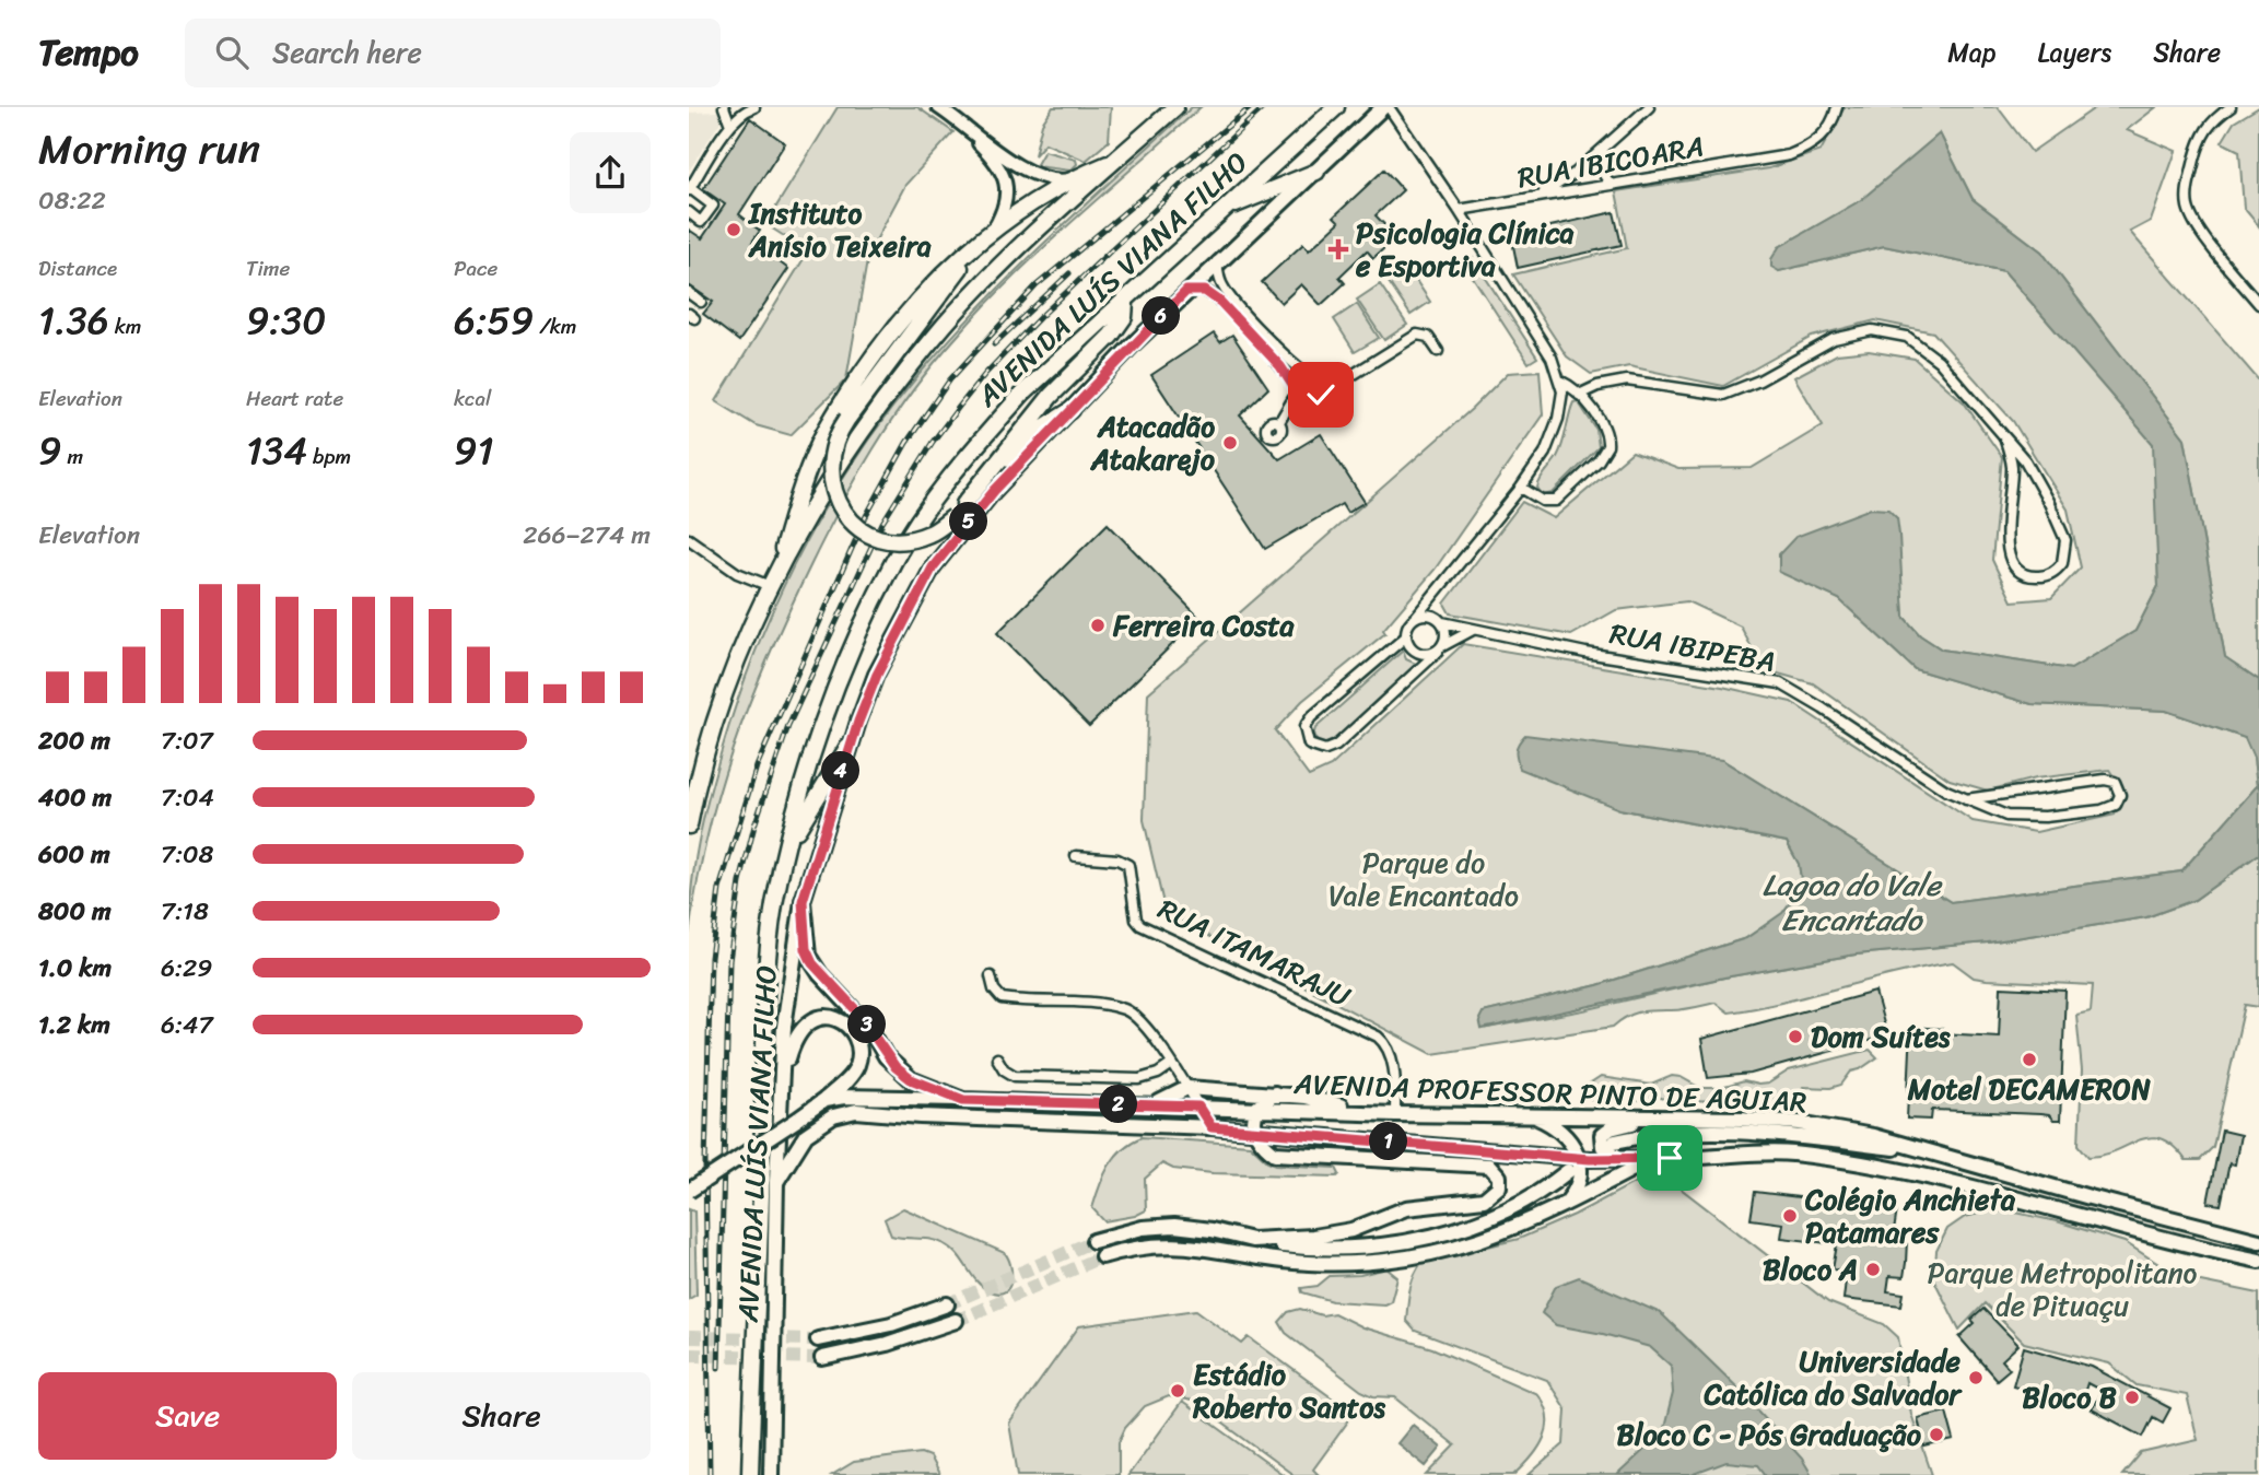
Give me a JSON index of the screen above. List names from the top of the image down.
{
  "streets": {
    "highway": ["AVENIDA LUÍS VIANA FILHO"],
    "main road": ["AVENIDA PROFESSOR PINTO DE AGUIAR"],
    "street": ["RUA IBICOARA", "RUA IBIPEBA", "RUA ITAMARAJU"]
  },
  "crossings": [
    ["AVENIDA LUÍS VIANA FILHO", "AVENIDA PROFESSOR PINTO DE AGUIAR"],
    ["RUA ITAMARAJU", "AVENIDA PROFESSOR PINTO DE AGUIAR"]
  ],
  "water": ["Lagoa do Vale Encantado"],
  "parks": ["Parque do Vale Encantado", "Parque Metropolitano de Pituaçu"],
  "places": {
    "other": [
      "Instituto Anísio Teixeira",
      "Atacadão Atakarejo",
      "Ferreira Costa",
      "Dom Suítes",
      "Motel DECAMERON",
      "Colégio Anchieta Patamares",
      "Bloco A",
      "Universidade Católica do Salvador",
      "Estádio Roberto Santos",
      "Bloco B",
      "Bloco C - Pós Graduação"
    ],
    "health": ["Psicologia Clínica e Esportiva"]
  },
  "page": {
    "header": "Tempo",
    "search": "Search here",
    "nav": ["Map", "Layers", "Share"],
    "heading": ["Morning run", "08:22"],
    "stats": [
      ["Distance", "1.36 km"],
      ["Time", "9:30"],
      ["Pace", "6:59 /km"],
      ["Elevation", "9 m"],
      ["Heart rate", "134 bpm"],
      ["kcal", "91"]
    ],
    "pins": [
      "6",
      "5",
      "4",
      "3",
      "2",
      "1"
    ],
    "chart": ["Elevation", "266–274 m"],
    "list": [
      {
        "name": "200 m",
        "note": "7:07"
      },
      {
        "name": "400 m",
        "note": "7:04"
      },
      {
        "name": "600 m",
        "note": "7:08"
      },
      {
        "name": "800 m",
        "note": "7:18"
      },
      {
        "name": "1.0 km",
        "note": "6:29"
      },
      {
        "name": "1.2 km",
        "note": "6:47"
      }
    ],
    "buttons": ["Save", "Share"]
  }
}
